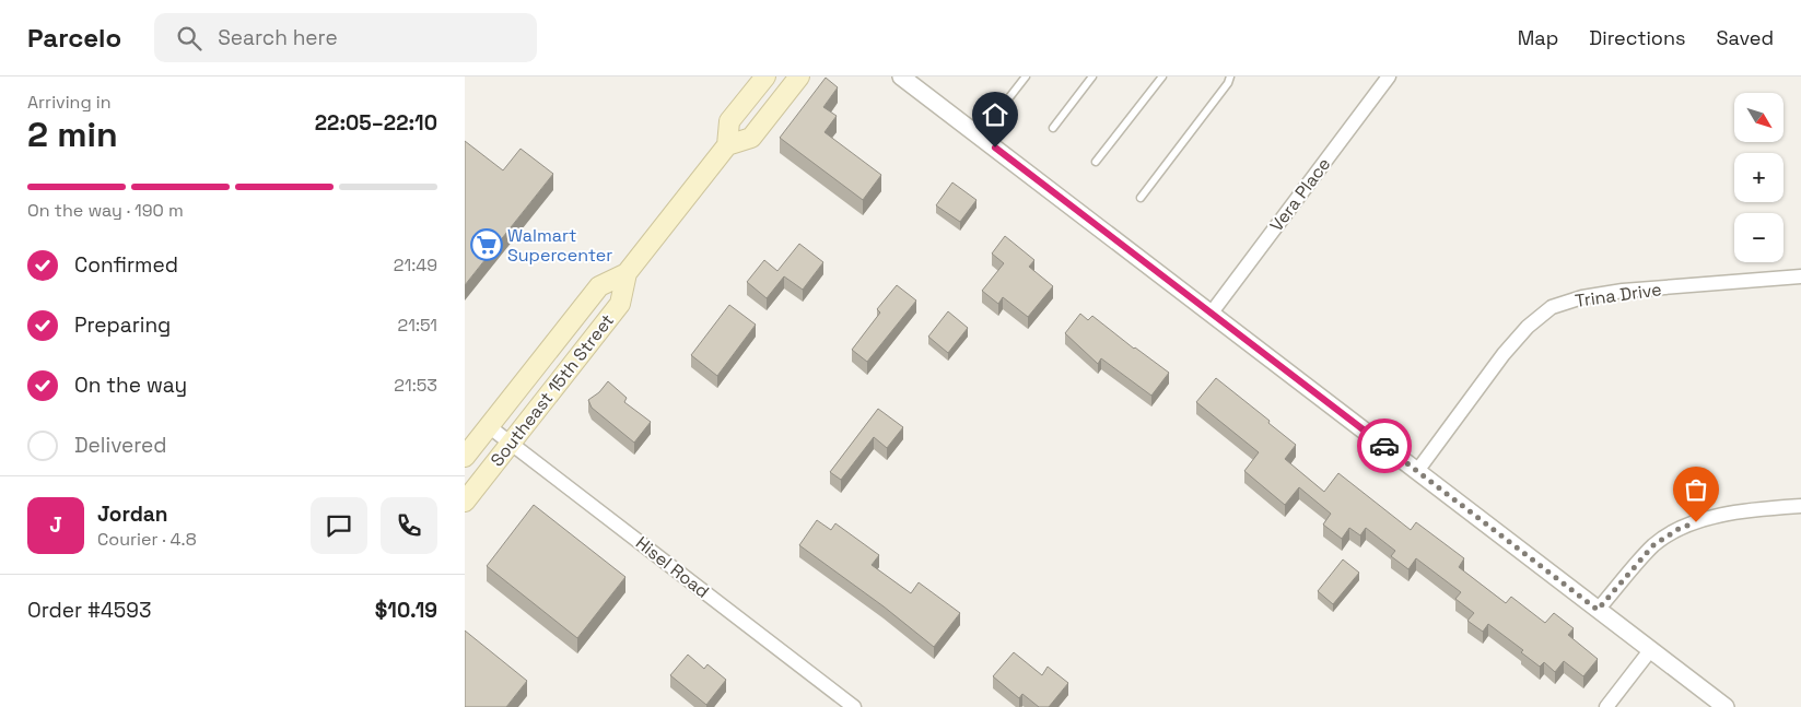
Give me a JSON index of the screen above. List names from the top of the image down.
{
  "streets": {
    "main road": ["Southeast 15th Street"],
    "street": ["Vera Place", "Trina Drive", "Hisel Road"]
  },
  "crossings": [
    ["Southeast 15th Street", "Hisel Road"]
  ],
  "places": {
    "supermarket": ["Walmart Supercenter"]
  },
  "north": "bottom right",
  "page": {
    "header": "Parcelo",
    "search": "Search here",
    "nav": ["Map", "Directions", "Saved"],
    "heading": ["2 min", "Arriving in", "22:05–22:10"],
    "panel": [
      "Jordan",
      "Courier · 4.8",
      "Order #4593",
      "$10.19"
    ],
    "map_buttons": ["+", "−"],
    "bar": "On the way · 190 m",
    "list": [
      ["Confirmed", "21:49"],
      ["Preparing", "21:51"],
      ["On the way", "21:53"],
      "Delivered"
    ],
    "round": "J"
  }
}
